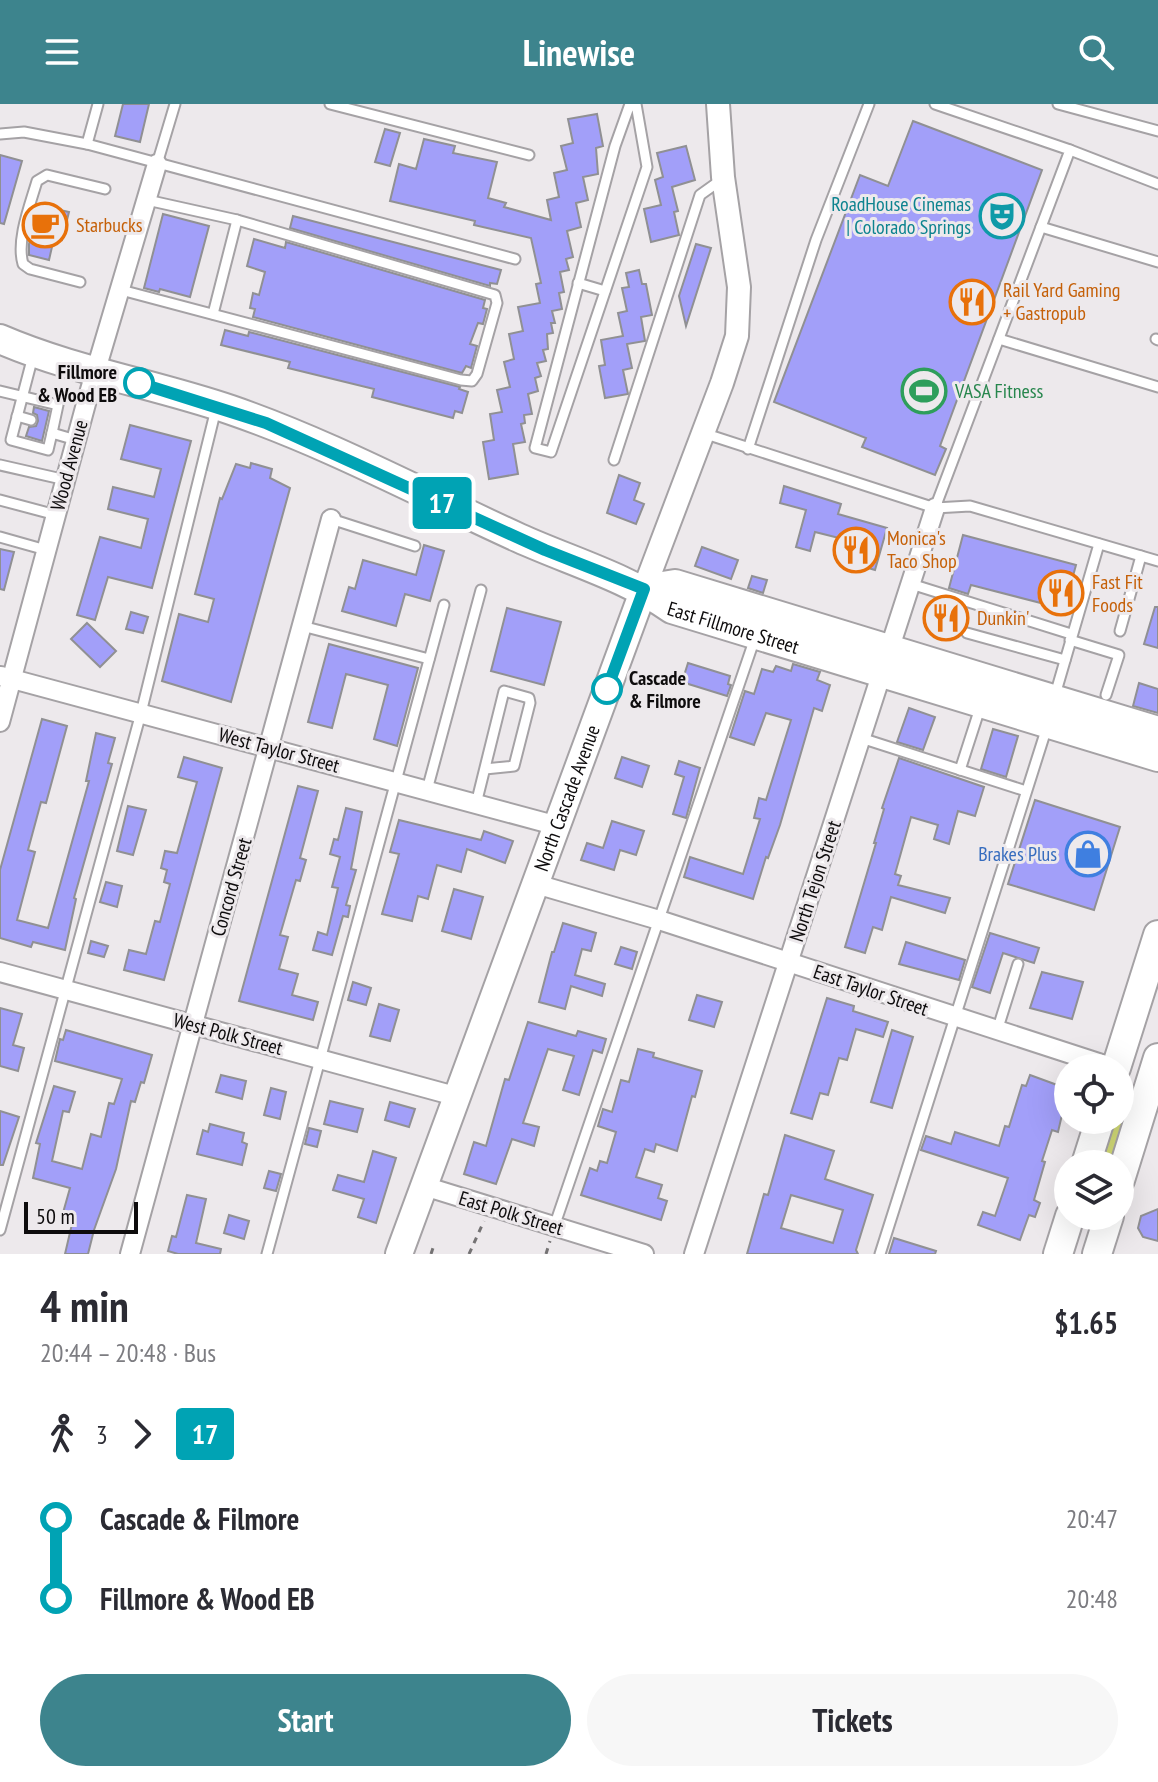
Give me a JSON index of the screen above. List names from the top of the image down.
{
  "streets": {
    "main road": ["East Fillmore Street", "North Cascade Avenue"],
    "street": [
      "Wood Avenue",
      "West Taylor Street",
      "North Tejon Street",
      "Concord Street",
      "East Taylor Street",
      "West Polk Street",
      "East Polk Street"
    ]
  },
  "crossings": [
    ["Wood Avenue", "West Taylor Street"],
    ["East Fillmore Street", "North Cascade Avenue"],
    ["East Fillmore Street", "North Tejon Street"],
    ["West Taylor Street", "North Cascade Avenue"],
    ["West Taylor Street", "Concord Street"],
    ["North Cascade Avenue", "East Taylor Street"],
    ["North Cascade Avenue", "West Polk Street"],
    ["North Cascade Avenue", "East Polk Street"],
    ["North Tejon Street", "East Taylor Street"],
    ["Concord Street", "West Polk Street"]
  ],
  "places": {
    "theatre": ["RoadHouse Cinemas | Colorado Springs"],
    "cafe": ["Starbucks"],
    "restaurant": [
      "Rail Yard Gaming + Gastropub",
      "Monica's Taco Shop",
      "Fast Fit Foods",
      "Dunkin'"
    ],
    "other": ["Fillmore & Wood EB", "Cascade & Filmore"],
    "sports": ["VASA Fitness"],
    "shop": ["Brakes Plus"]
  },
  "lines": ["bus line 17"],
  "scale_bar": "50 m",
  "page": {
    "header": "Linewise",
    "on_map": "17",
    "scale": "50 m",
    "heading": ["4 min", "20:44 – 20:48 · Bus", "$1.65"],
    "legs": ["3", "17"],
    "list": [
      {
        "name": "Cascade & Filmore",
        "value": "20:47"
      },
      {
        "name": "Fillmore & Wood EB",
        "value": "20:48"
      }
    ],
    "buttons": ["Start", "Tickets"]
  }
}
